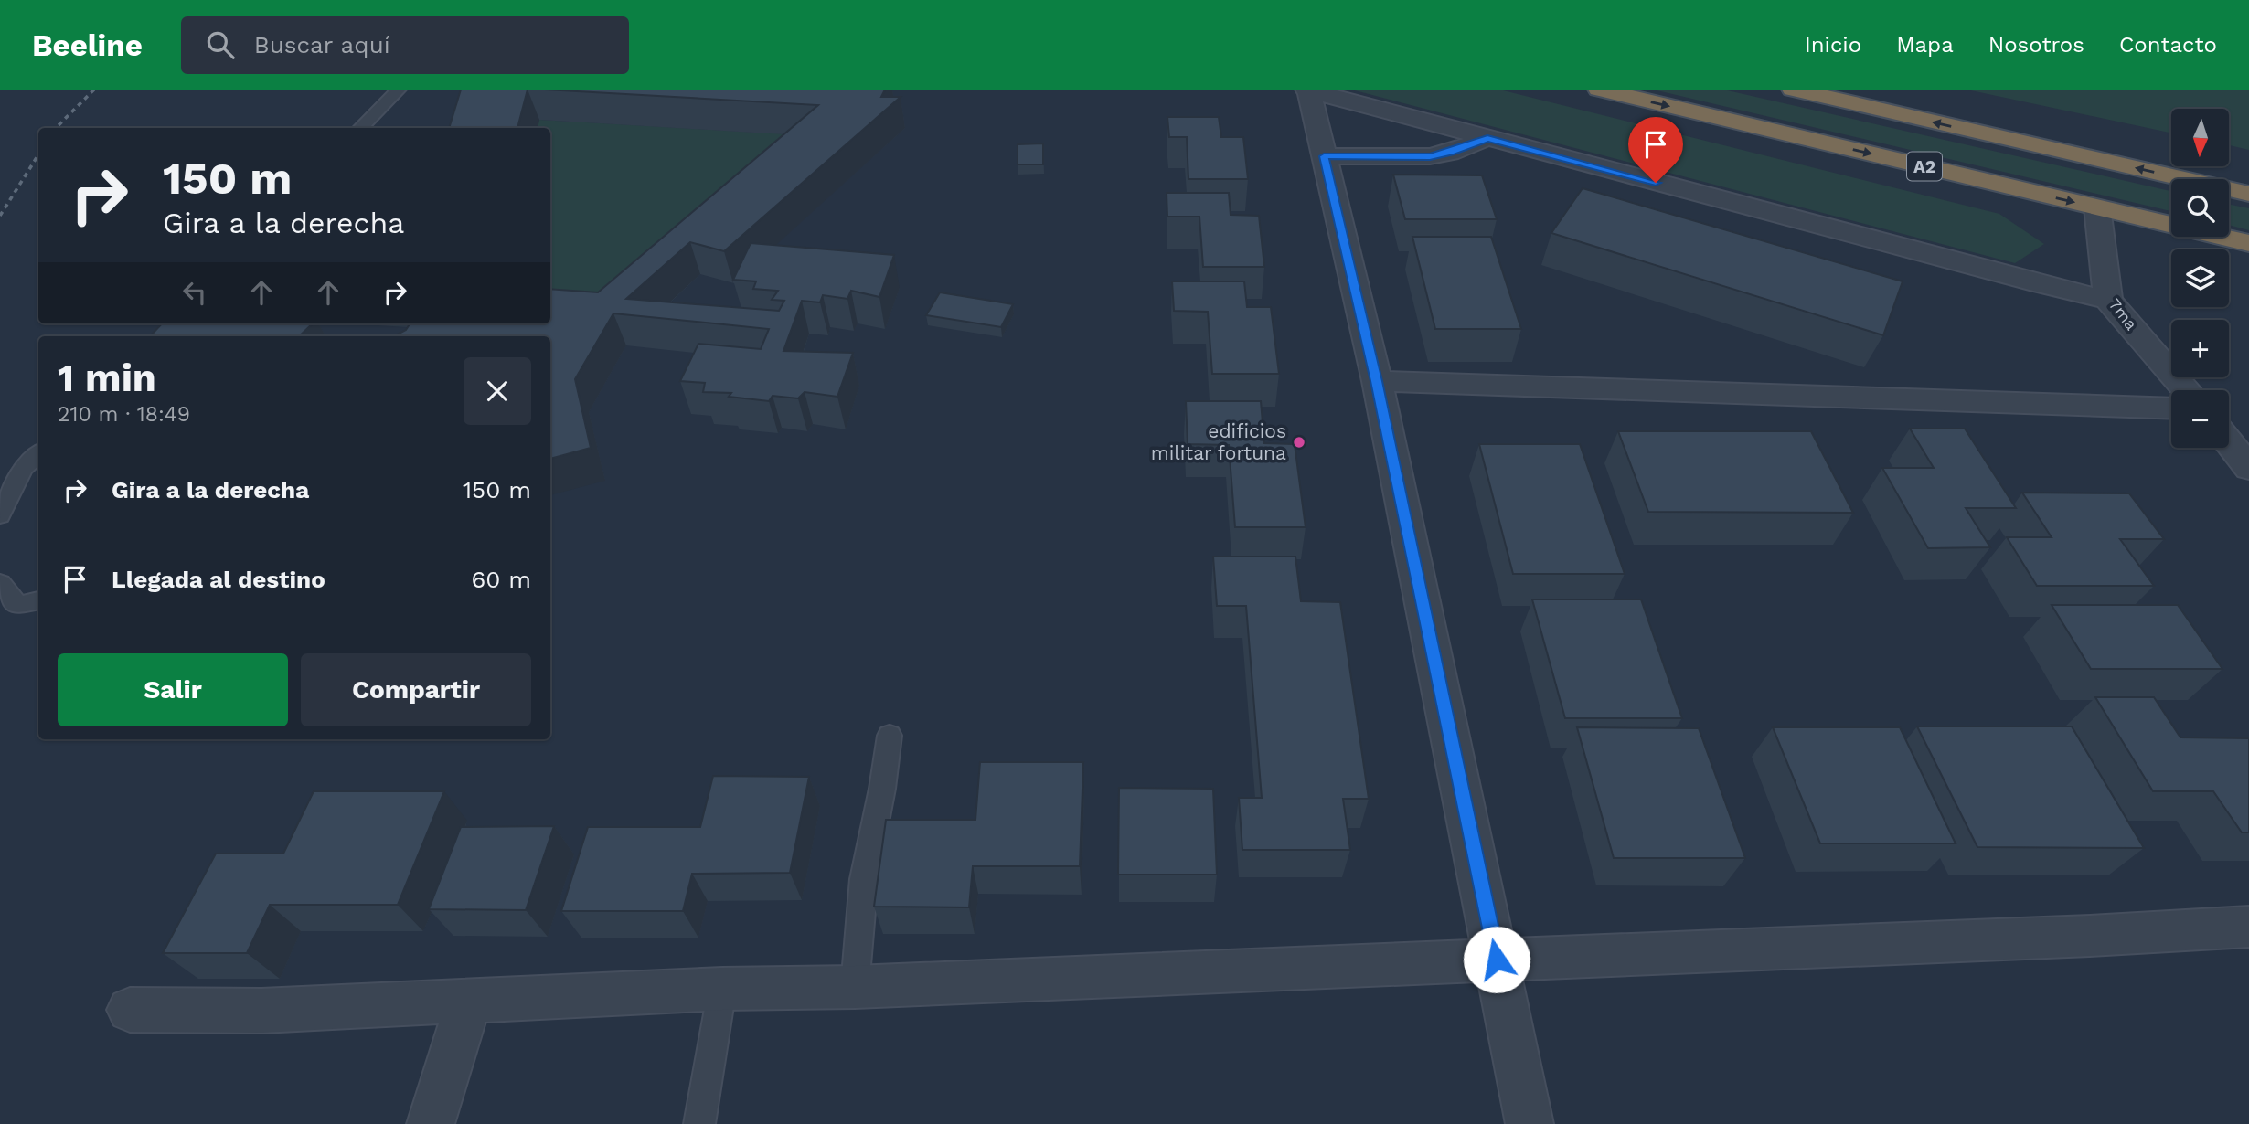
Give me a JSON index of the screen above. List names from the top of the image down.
{
  "streets": {
    "highway": ["A2"],
    "street": ["7ma"]
  },
  "crossings": [
    ["A2", "7ma"]
  ],
  "places": ["edificios militar fortuna"],
  "north": "bottom",
  "page": {
    "header": "Beeline",
    "search": "Buscar aquí",
    "nav": [
      "Inicio",
      "Mapa",
      "Nosotros",
      "Contacto"
    ],
    "map_buttons": ["+", "−"],
    "turn": ["150 m", "Gira a la derecha"],
    "heading": ["1 min", "210 m · 18:49"],
    "list": [
      {
        "name": "Gira a la derecha",
        "value": "150 m"
      },
      {
        "name": "Llegada al destino",
        "value": "60 m"
      }
    ],
    "buttons": ["Salir", "Compartir"]
  }
}
